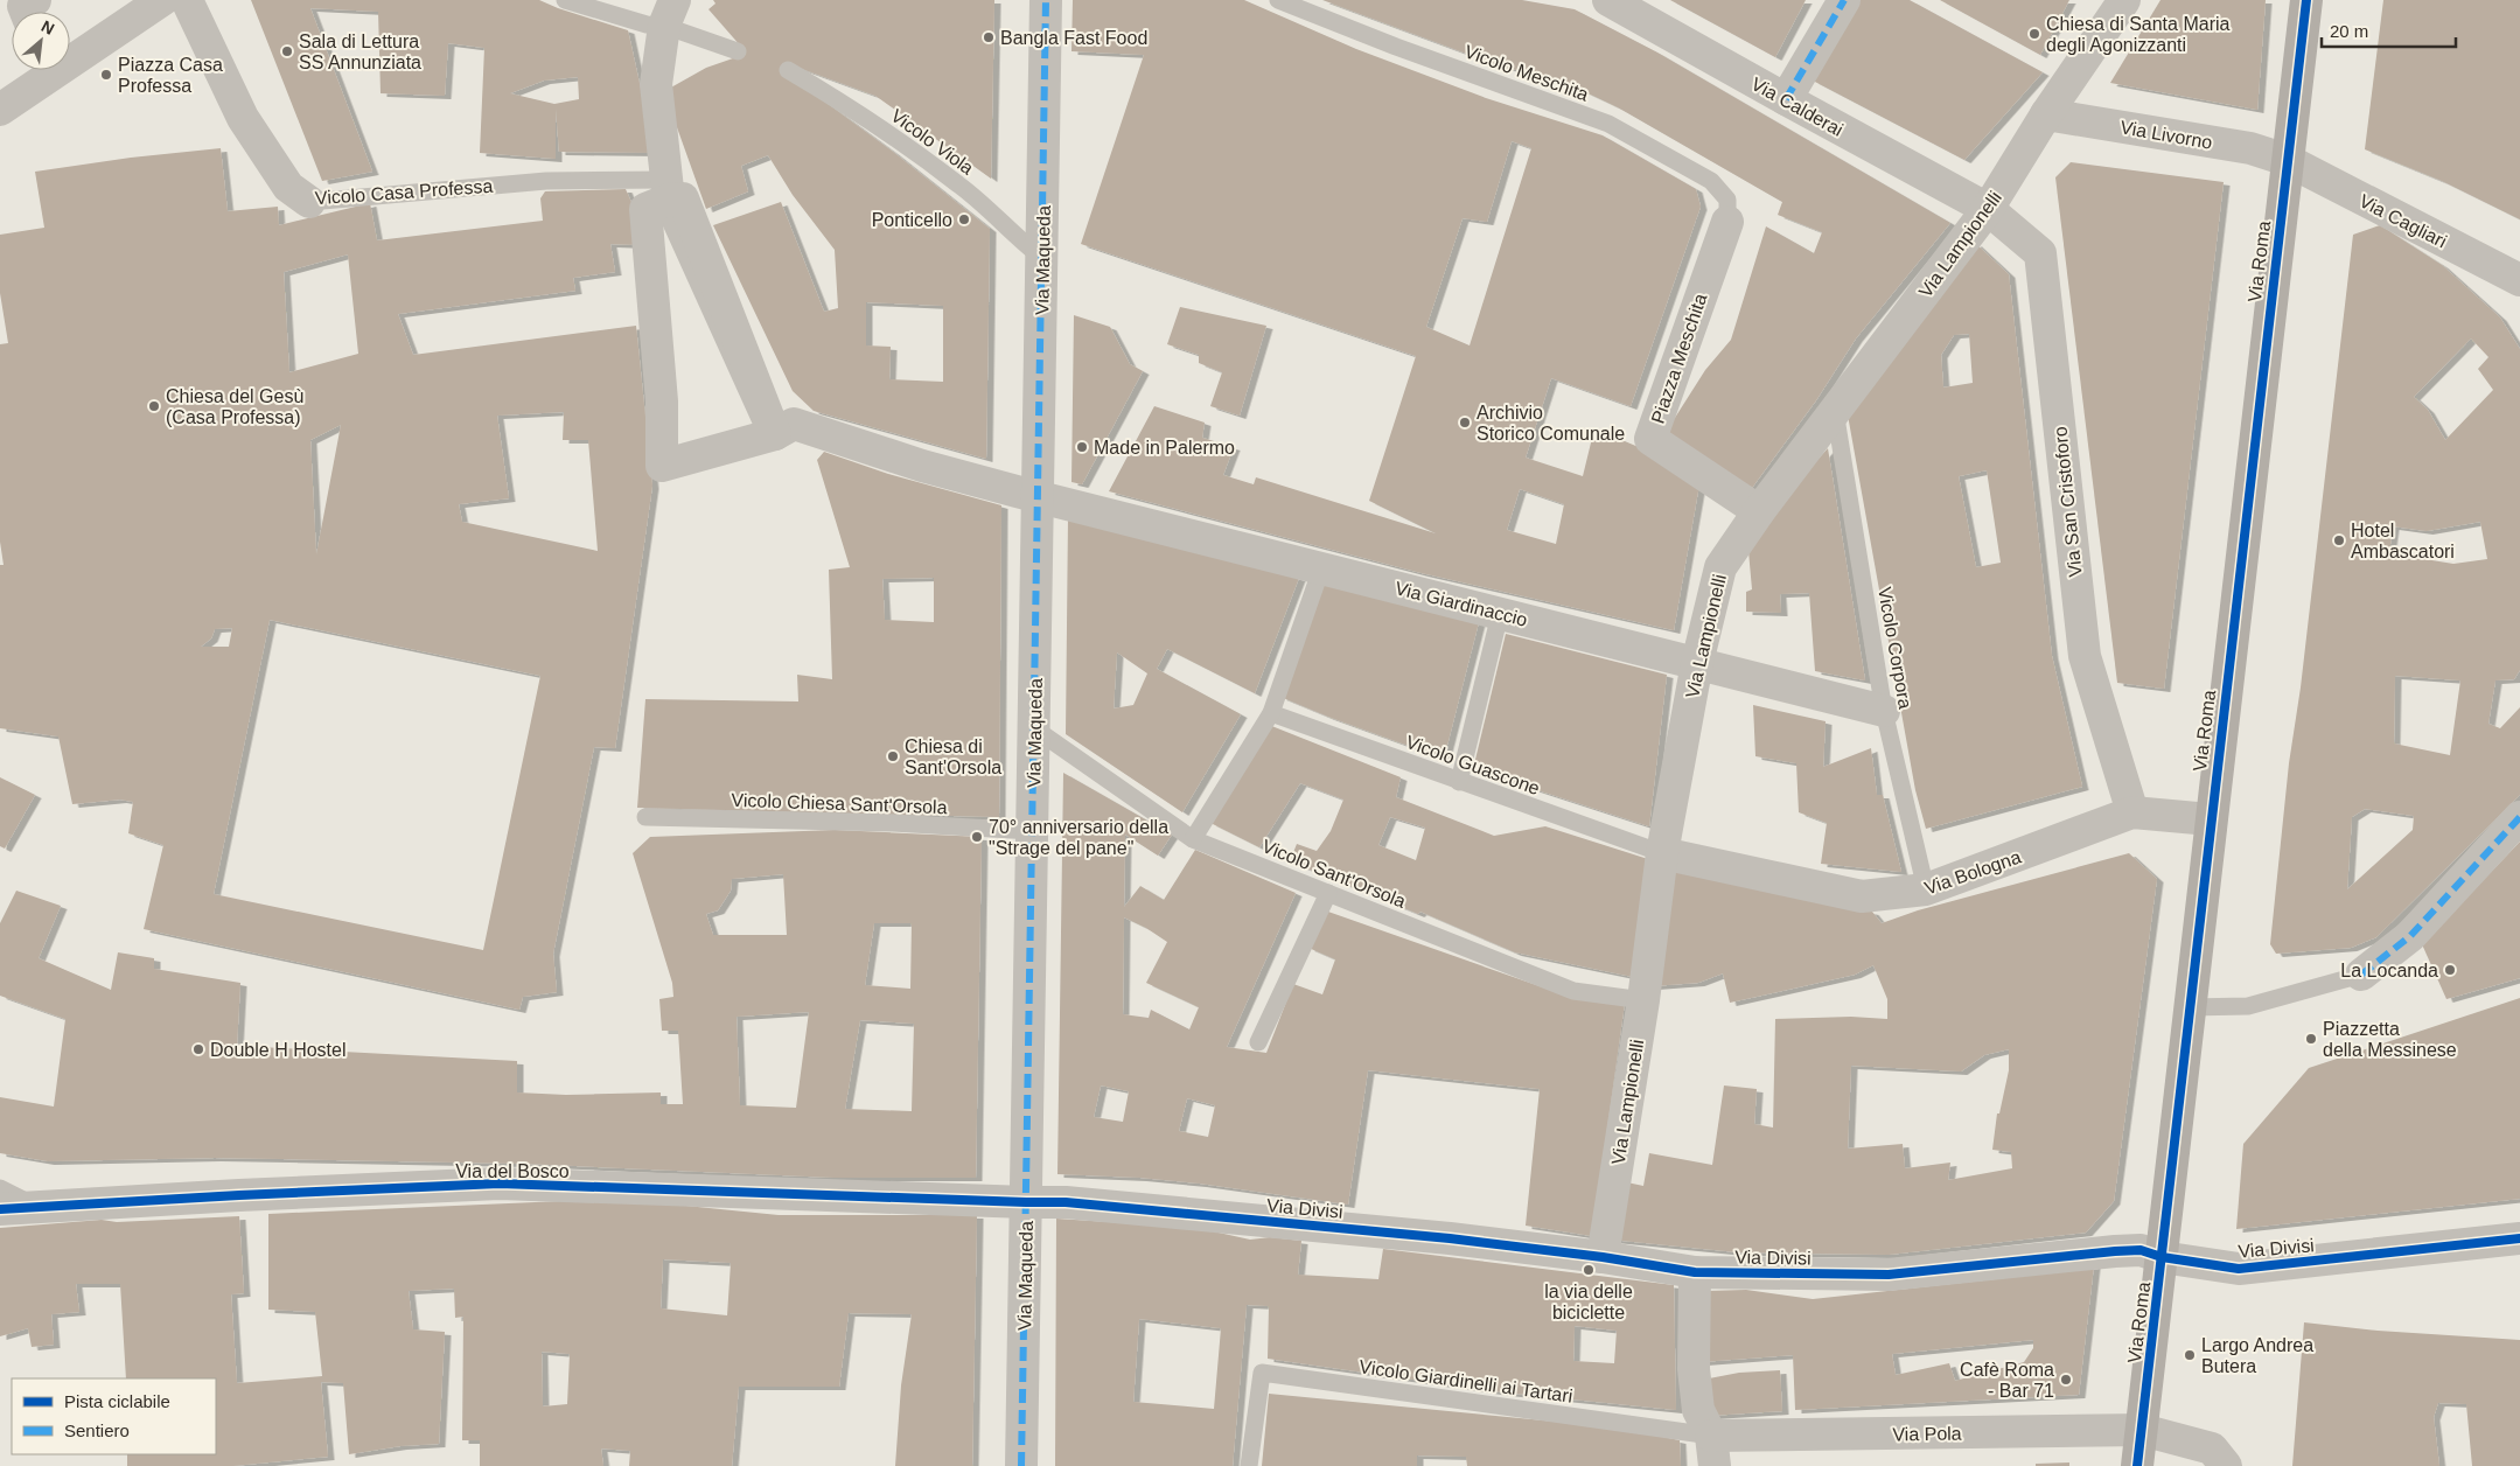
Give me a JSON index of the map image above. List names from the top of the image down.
{
  "streets": {
    "street": [
      "Via Calderai",
      "Via Livorno",
      "Vicolo Casa Professa",
      "Via Cagliari",
      "Via Lampionelli",
      "Via Maqueda",
      "Via Roma",
      "Piazza Meschita",
      "Via San Cristoforo",
      "Via Giardinaccio",
      "Via Bologna",
      "Via del Bosco",
      "Via Divisi",
      "Via Pola"
    ],
    "lane": [
      "Vicolo Meschita",
      "Vicolo Viola",
      "Vicolo Corpora",
      "Vicolo Guascone",
      "Vicolo Chiesa Sant'Orsola",
      "Vicolo Sant'Orsola",
      "Vicolo Giardinelli ai Tartari"
    ]
  },
  "crossings": [
    ["Vicolo Meschita", "Piazza Meschita"],
    ["Via Calderai", "Via Lampionelli"],
    ["Via Calderai", "Via San Cristoforo"],
    ["Via Livorno", "Via Cagliari"],
    ["Via Livorno", "Via Lampionelli"],
    ["Via Livorno", "Via Roma"],
    ["Vicolo Viola", "Via Maqueda"],
    ["Vicolo Casa Professa", "Via Giardinaccio"],
    ["Via Cagliari", "Via Roma"],
    ["Via Lampionelli", "Piazza Meschita"],
    ["Via Lampionelli", "Via San Cristoforo"],
    ["Via Lampionelli", "Via Giardinaccio"],
    ["Via Lampionelli", "Vicolo Corpora"],
    ["Via Lampionelli", "Vicolo Guascone"],
    ["Via Lampionelli", "Via Bologna"],
    ["Via Lampionelli", "Vicolo Sant'Orsola"],
    ["Via Lampionelli", "Via Divisi"],
    ["Via Maqueda", "Via Giardinaccio"],
    ["Via Maqueda", "Vicolo Chiesa Sant'Orsola"],
    ["Via Maqueda", "Vicolo Sant'Orsola"],
    ["Via Maqueda", "Via del Bosco"],
    ["Via Maqueda", "Via Divisi"],
    ["Via Roma", "Via Bologna"],
    ["Via Roma", "Via Divisi"],
    ["Via Roma", "Via Pola"],
    ["Via San Cristoforo", "Via Bologna"],
    ["Via Giardinaccio", "Vicolo Corpora"],
    ["Vicolo Corpora", "Via Bologna"],
    ["Vicolo Guascone", "Via Bologna"],
    ["Via del Bosco", "Via Divisi"],
    ["Vicolo Giardinelli ai Tartari", "Via Pola"]
  ],
  "places": [
    "Chiesa di Santa Maria degli Agonizzanti",
    "Bangla Fast Food",
    "Sala di Lettura SS Annunziata",
    "Piazza Casa Professa",
    "Ponticello",
    "Chiesa del Gesù (Casa Professa)",
    "Archivio Storico Comunale",
    "Made in Palermo",
    "Hotel Ambascatori",
    "Chiesa di Sant'Orsola",
    "70° anniversario della \"Strage del pane\"",
    "La Locanda",
    "Piazzetta della Messinese",
    "Double H Hostel",
    "la via delle biciclette",
    "Largo Andrea Butera",
    "Cafè Roma - Bar 71"
  ],
  "legend": ["Pista ciclabile", "Sentiero"],
  "scale_bar": "20 m",
  "north": "top right"
}
